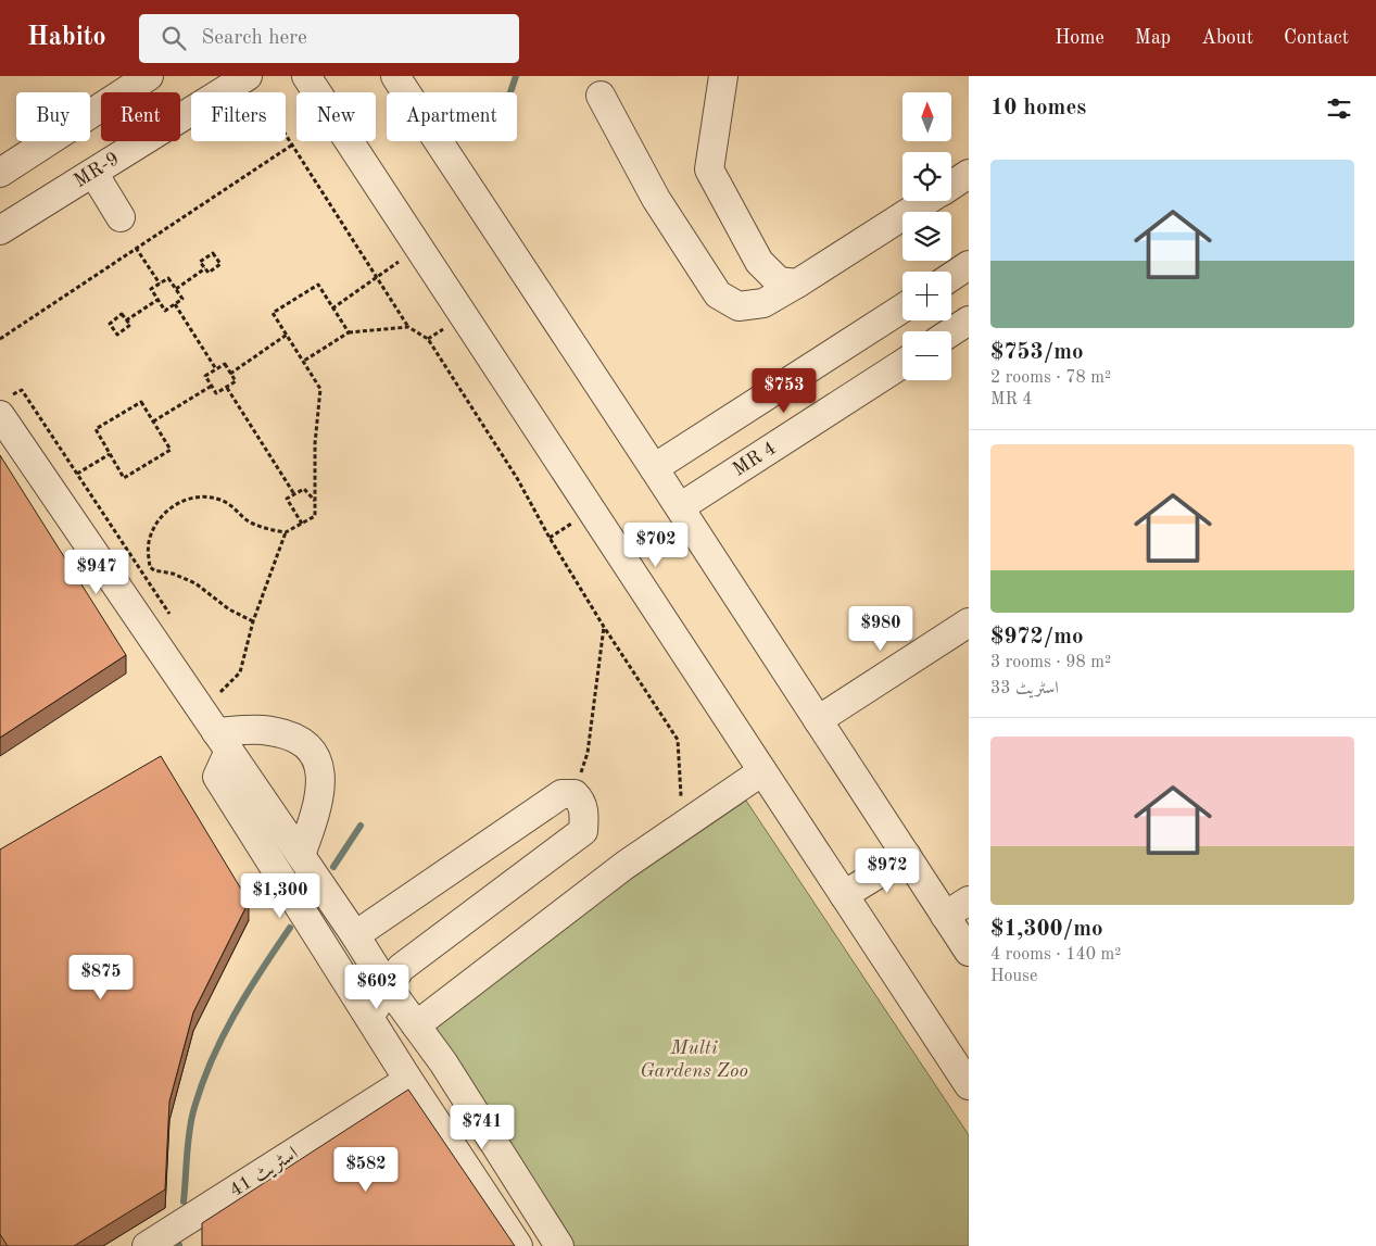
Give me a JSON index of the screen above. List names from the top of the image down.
{
  "streets": {
    "street": ["MR-9", "MR 4", "اسٹریٹ 41"]
  },
  "parks": ["Multi Gardens Zoo"],
  "north": "top",
  "page": {
    "header": "Habito",
    "search": "Search here",
    "nav": [
      "Home",
      "Map",
      "About",
      "Contact"
    ],
    "heading": "10 homes",
    "map_buttons": ["+", "−"],
    "chip": [
      "Buy",
      "Rent",
      "Filters",
      "New",
      "Apartment"
    ],
    "list": [
      {
        "name": "$753/mo",
        "note": "2 rooms · 78 m² · MR 4"
      },
      {
        "name": "$972/mo",
        "note": "3 rooms · 98 m² · اسٹریٹ 33"
      },
      {
        "name": "$1,300/mo",
        "note": "4 rooms · 140 m² · House"
      }
    ],
    "price": [
      "$753",
      "$702",
      "$947",
      "$980",
      "$972",
      "$1,300",
      "$875",
      "$602",
      "$741",
      "$582"
    ]
  }
}
